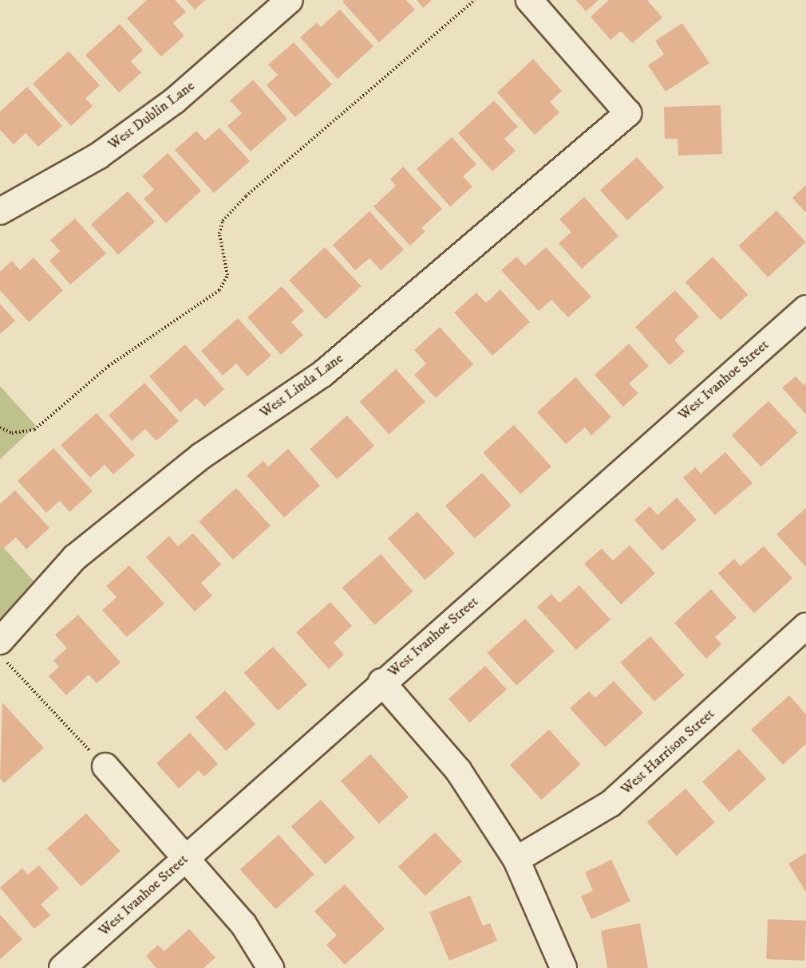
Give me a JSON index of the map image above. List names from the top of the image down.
{
  "streets": {
    "street": [
      "West Dublin Lane",
      "West Ivanhoe Street",
      "West Linda Lane",
      "West Harrison Street"
    ]
  }
}
